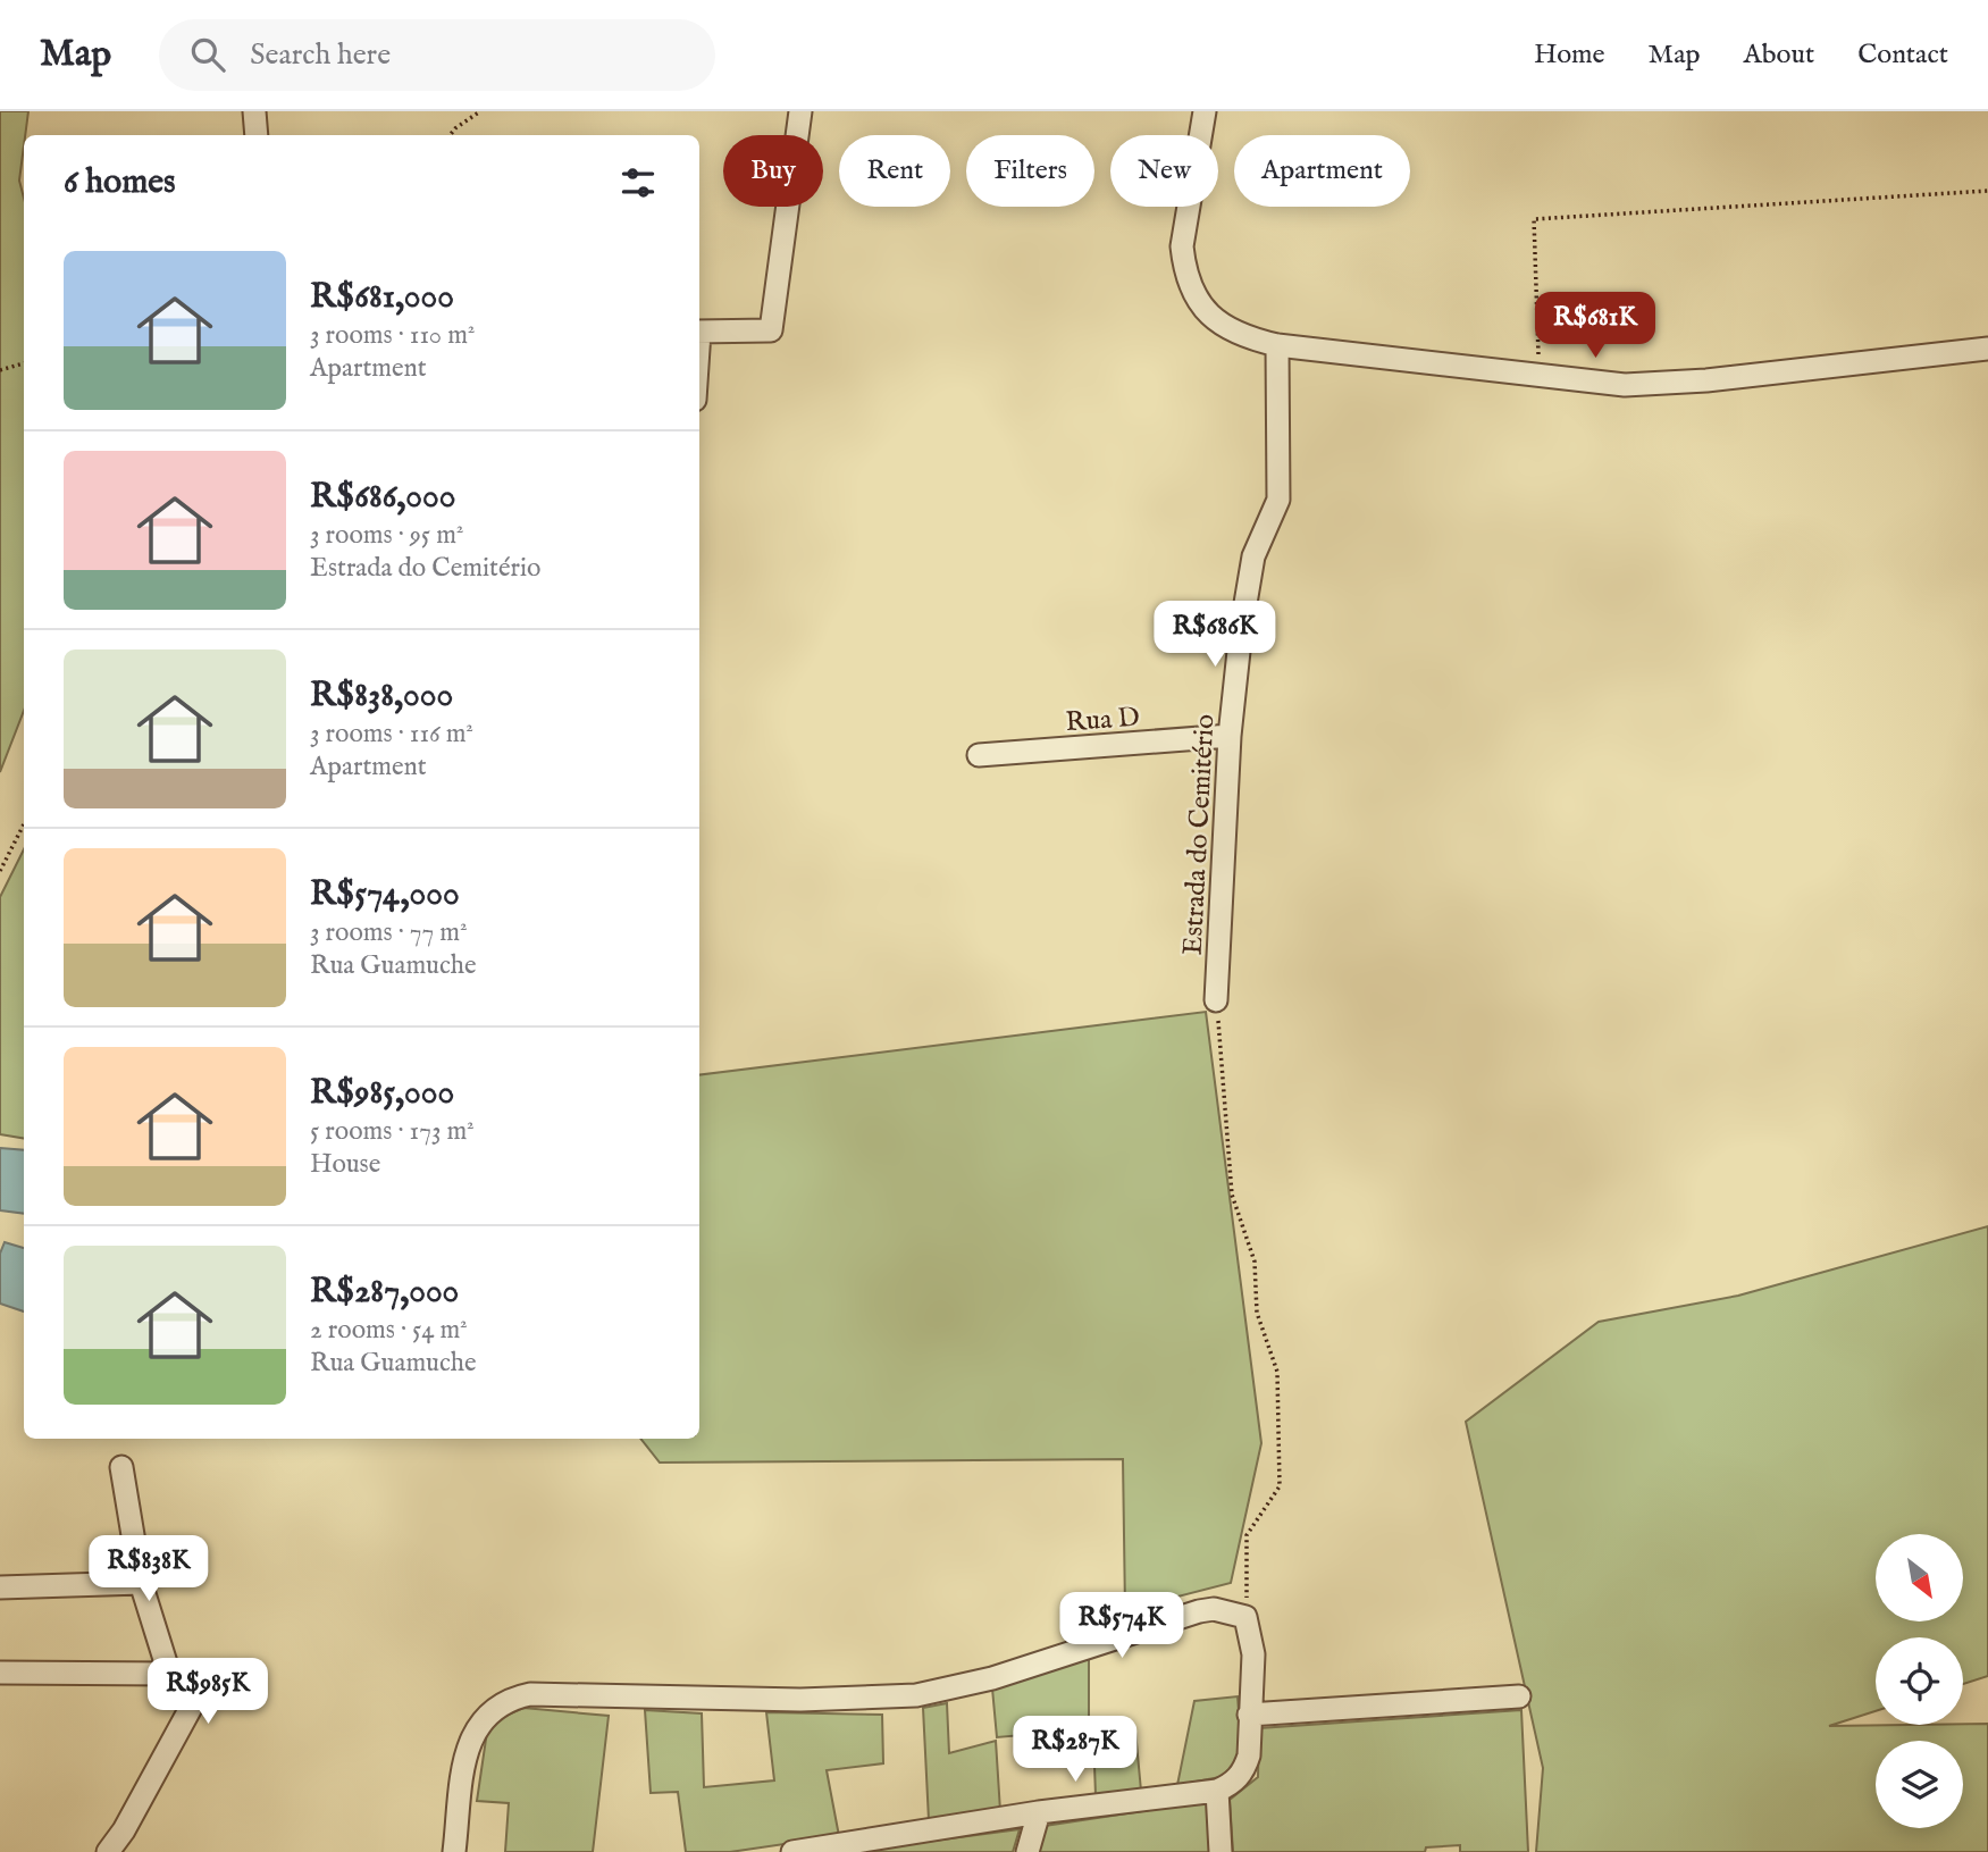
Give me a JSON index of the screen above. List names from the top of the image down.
{
  "streets": {
    "street": ["Rua D", "Estrada do Cemitério"]
  },
  "crossings": [
    ["Rua D", "Estrada do Cemitério"]
  ],
  "north": "bottom right",
  "page": {
    "header": "Map",
    "search": "Search here",
    "nav": [
      "Home",
      "Map",
      "About",
      "Contact"
    ],
    "chip": [
      "Buy",
      "Rent",
      "Filters",
      "New",
      "Apartment"
    ],
    "heading": "6 homes",
    "list": [
      {
        "name": "R$681,000",
        "note": "3 rooms · 110 m² · Apartment"
      },
      {
        "name": "R$686,000",
        "note": "3 rooms · 95 m² · Estrada do Cemitério"
      },
      {
        "name": "R$838,000",
        "note": "3 rooms · 116 m² · Apartment"
      },
      {
        "name": "R$574,000",
        "note": "3 rooms · 77 m² · Rua Guamuche"
      },
      {
        "name": "R$985,000",
        "note": "5 rooms · 173 m² · House"
      },
      {
        "name": "R$287,000",
        "note": "2 rooms · 54 m² · Rua Guamuche"
      }
    ],
    "price": [
      "R$681K",
      "R$686K",
      "R$838K",
      "R$574K",
      "R$985K",
      "R$287K"
    ]
  }
}
